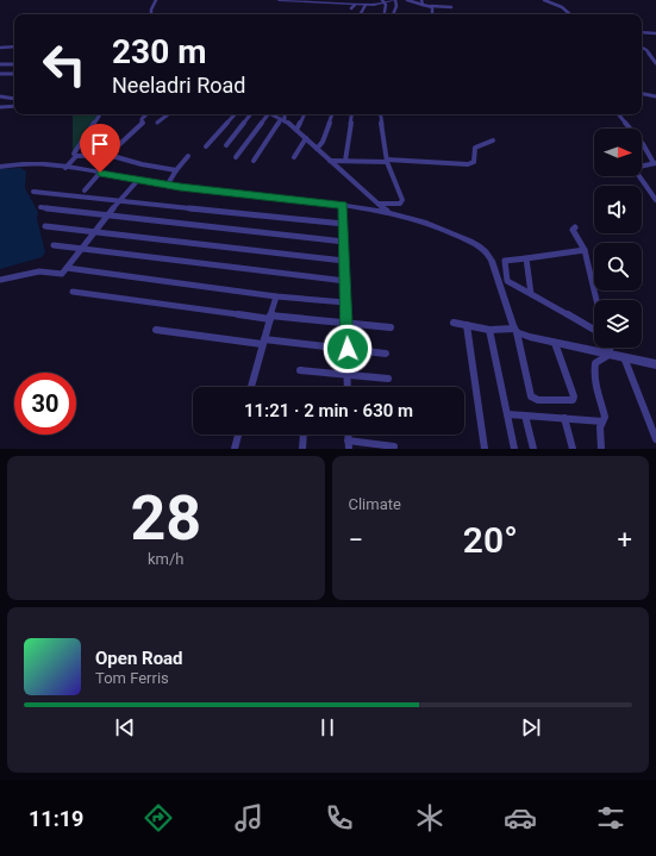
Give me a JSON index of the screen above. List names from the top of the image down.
{
  "north": "right",
  "page": {
    "turn": ["230 m", "Neeladri Road"],
    "limit": "30",
    "trip": "11:21 · 2 min · 630 m",
    "tile": [
      ["28", "km/h"],
      "Climate"
    ],
    "heat": ["−", "20°", "+"],
    "song": ["Open Road", "Tom Ferris"],
    "tabs": "11:19"
  }
}
